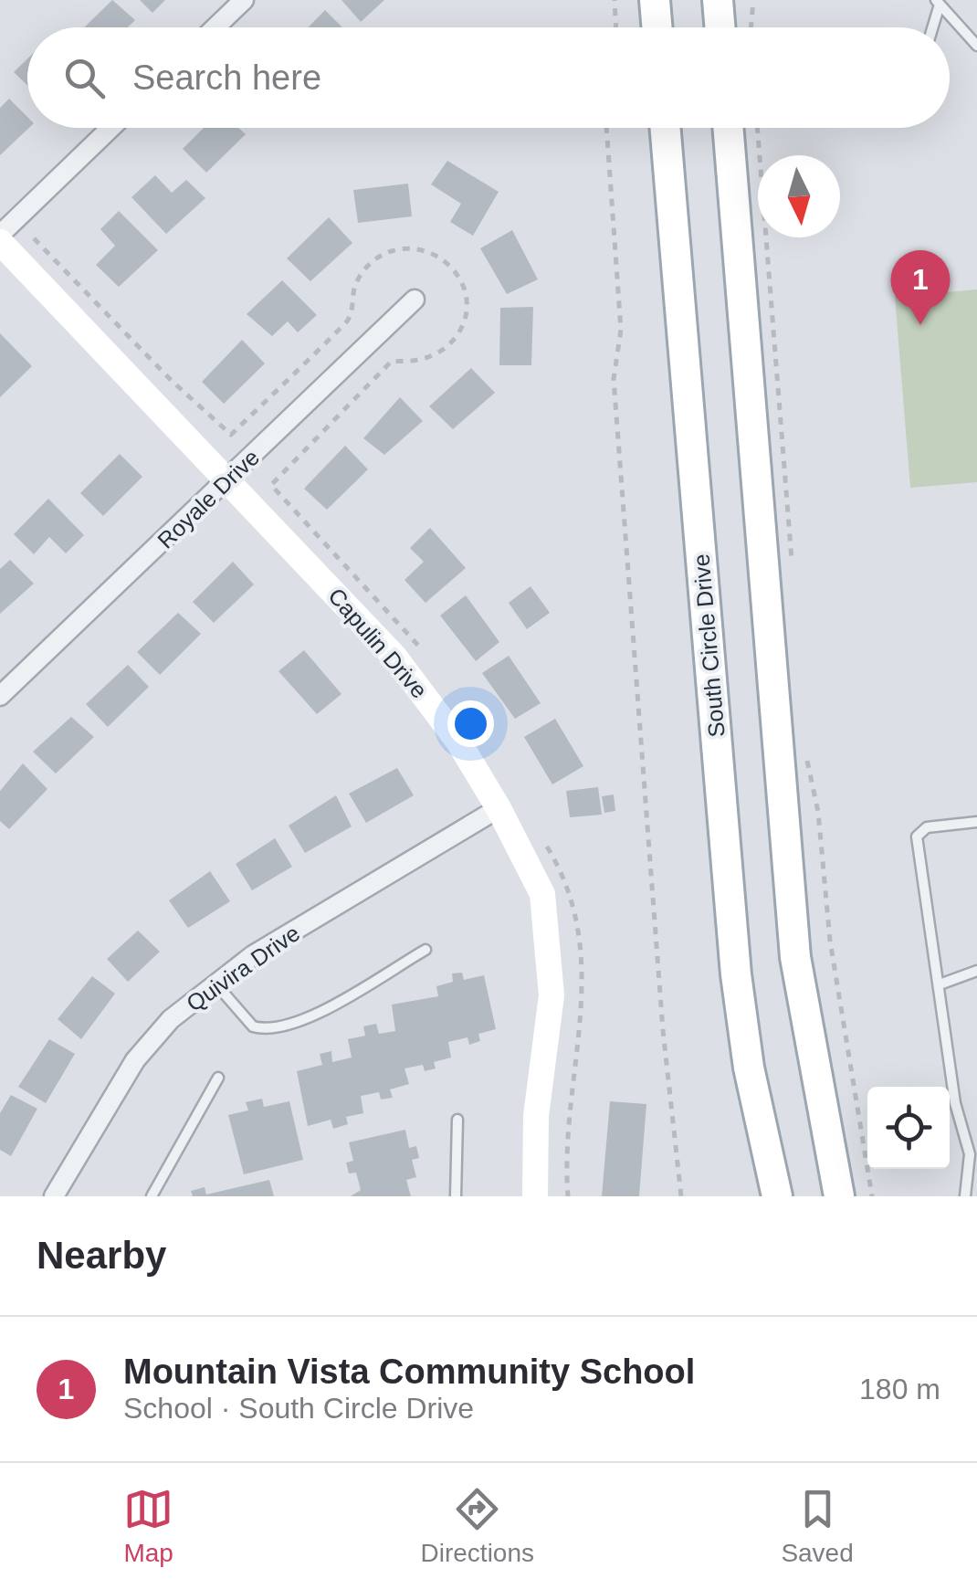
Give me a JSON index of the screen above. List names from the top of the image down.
{
  "streets": {
    "main road": ["South Circle Drive"],
    "street": ["Royale Drive", "Capulin Drive", "Quivira Drive"]
  },
  "crossings": [
    ["Royale Drive", "Capulin Drive"],
    ["Capulin Drive", "Quivira Drive"]
  ],
  "north": "bottom",
  "page": {
    "search": "Search here",
    "pins": "1",
    "heading": "Nearby",
    "list": [
      {
        "mark": "1",
        "name": "Mountain Vista Community School",
        "note": "School · South Circle Drive",
        "value": "180 m"
      }
    ],
    "nav": ["Map", "Directions", "Saved"]
  }
}
